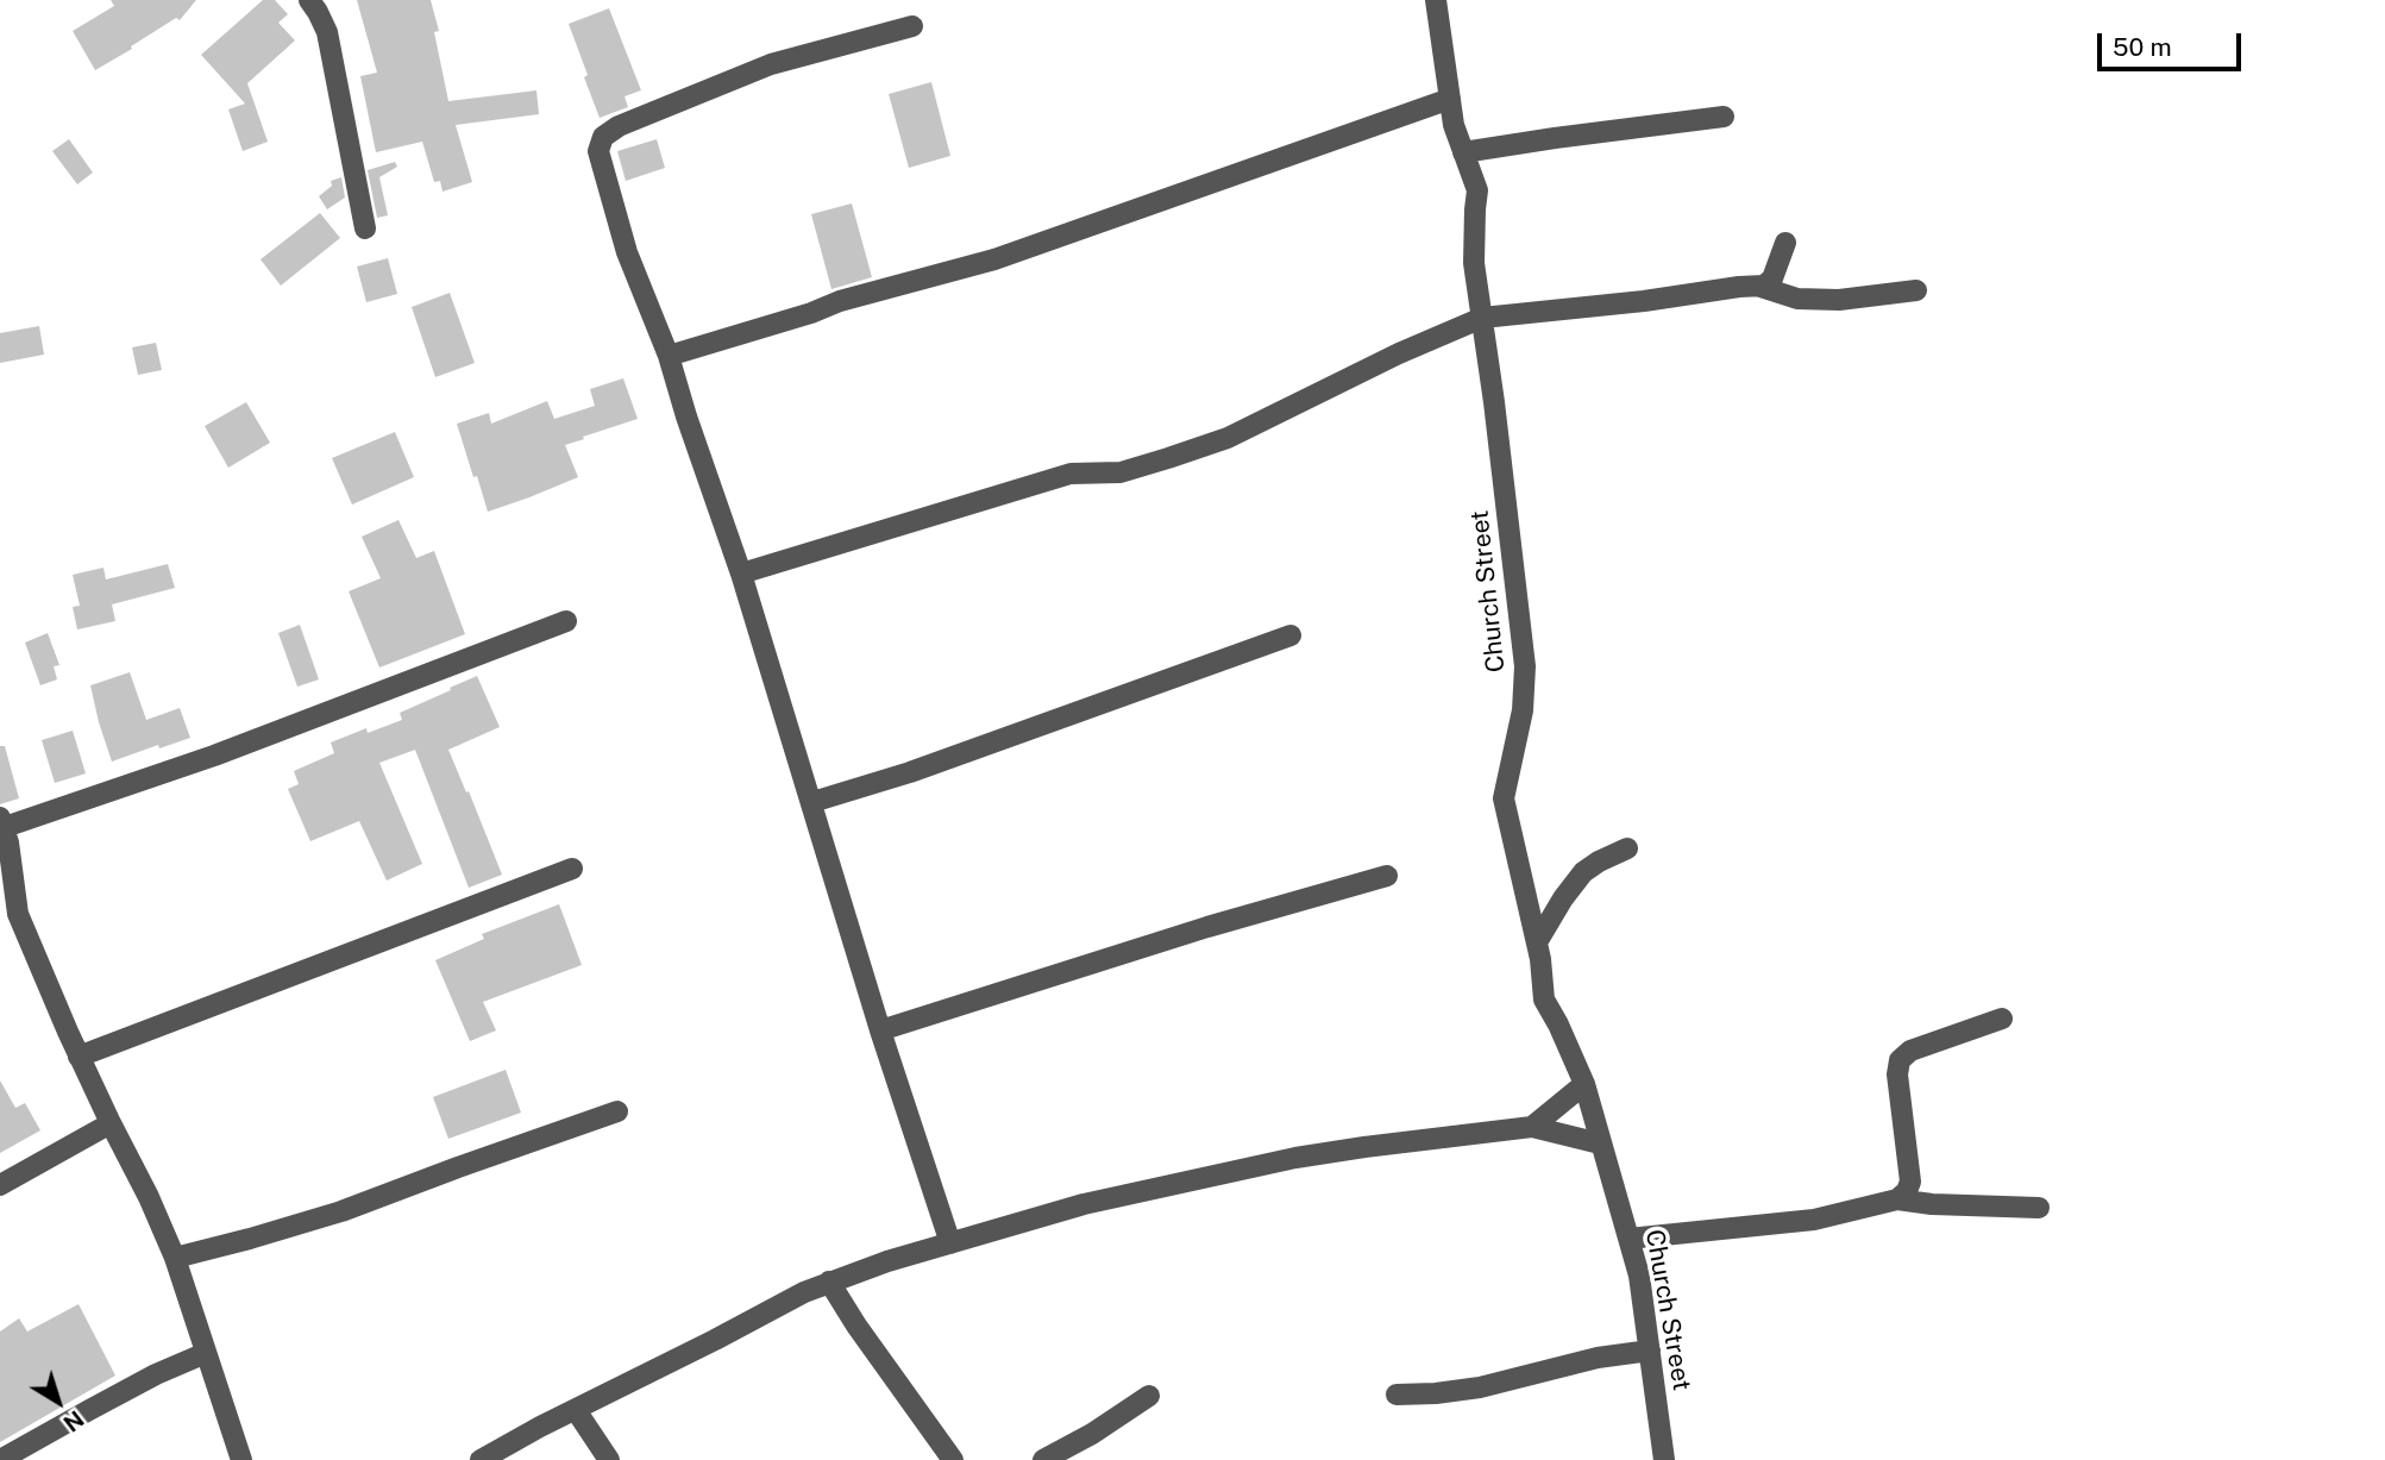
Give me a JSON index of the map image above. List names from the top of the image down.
{
  "streets": {
    "street": ["Church Street"]
  },
  "scale_bar": "50 m",
  "north": "bottom right"
}
